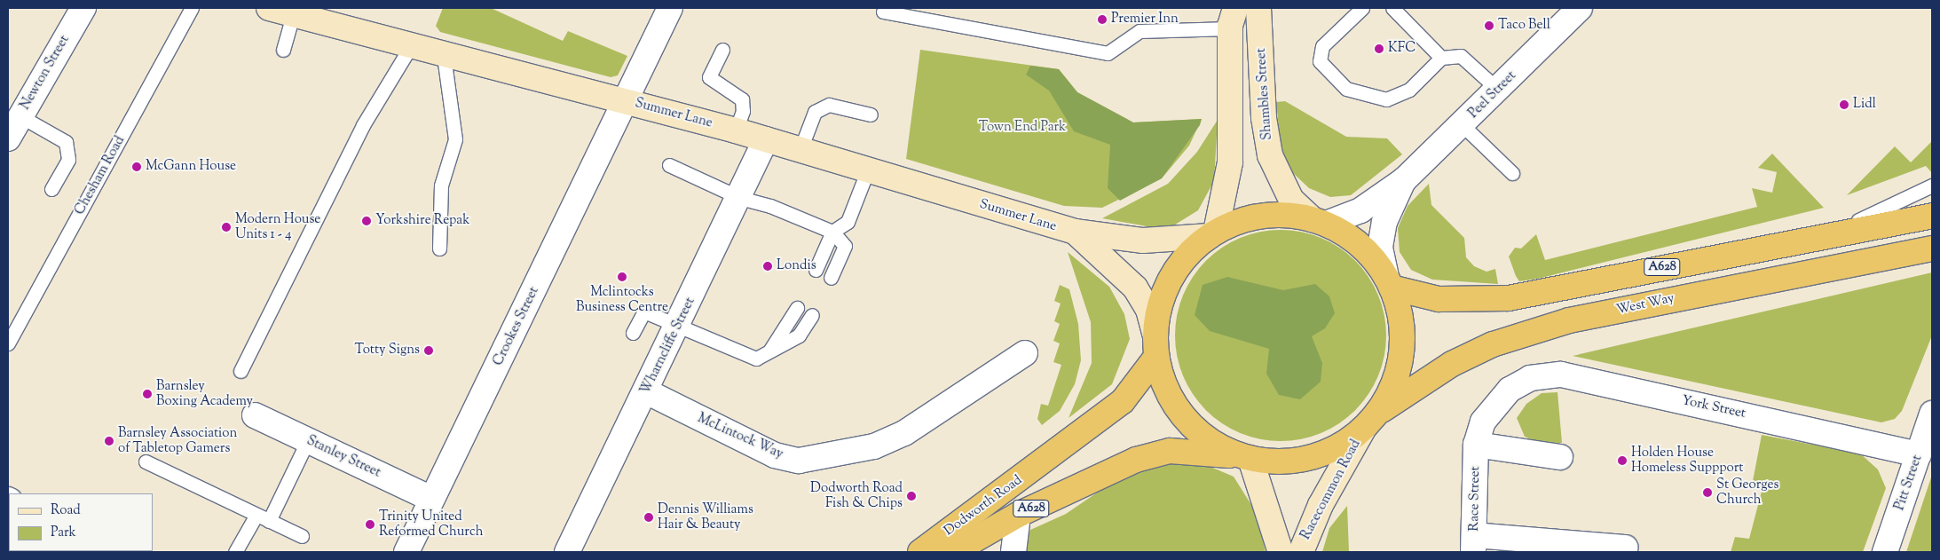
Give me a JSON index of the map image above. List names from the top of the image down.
{
  "streets": {
    "highway": ["A628", "West Way", "Dodworth Road"],
    "street": [
      "Newton Street",
      "Shambles Street",
      "Peel Street",
      "Summer Lane",
      "Crookes Street",
      "Wharncliffe Street",
      "York Street",
      "McLintock Way",
      "Stanley Street",
      "Pitt Street",
      "Racecommon Road",
      "Race Street"
    ],
    "lane": ["Chesham Road"]
  },
  "crossings": [
    ["Shambles Street", "Peel Street"],
    ["Peel Street", "A628"],
    ["Summer Lane", "Crookes Street"],
    ["Summer Lane", "Wharncliffe Street"],
    ["Summer Lane", "Dodworth Road"],
    ["West Way", "Racecommon Road"],
    ["West Way", "Dodworth Road"],
    ["Crookes Street", "Stanley Street"],
    ["Wharncliffe Street", "McLintock Way"],
    ["York Street", "Pitt Street"],
    ["York Street", "Race Street"]
  ],
  "parks": ["Town End Park"],
  "places": [
    "Premier Inn",
    "Taco Bell",
    "KFC",
    "Lidl",
    "McGann House",
    "Yorkshire Repak",
    "Modern House Units 1 - 4",
    "Londis",
    "Mclintocks Business Centre",
    "Totty Signs",
    "Barnsley Boxing Academy",
    "Barnsley Association of Tabletop Gamers",
    "Holden House Homeless Suppport",
    "St Georges Church",
    "Dodworth Road Fish & Chips",
    "Dennis Williams Hair & Beauty",
    "Trinity United Reformed Church"
  ],
  "legend": ["Road", "Park"]
}
